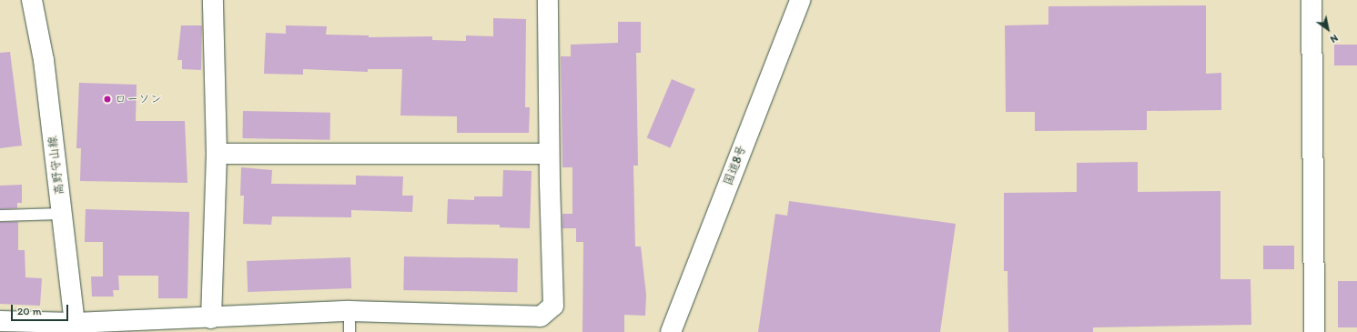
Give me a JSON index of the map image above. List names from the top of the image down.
{
  "streets": {
    "main road": ["高野守山線", "国道8号"]
  },
  "places": ["ローソン"],
  "scale_bar": "20 m",
  "north": "bottom right"
}
